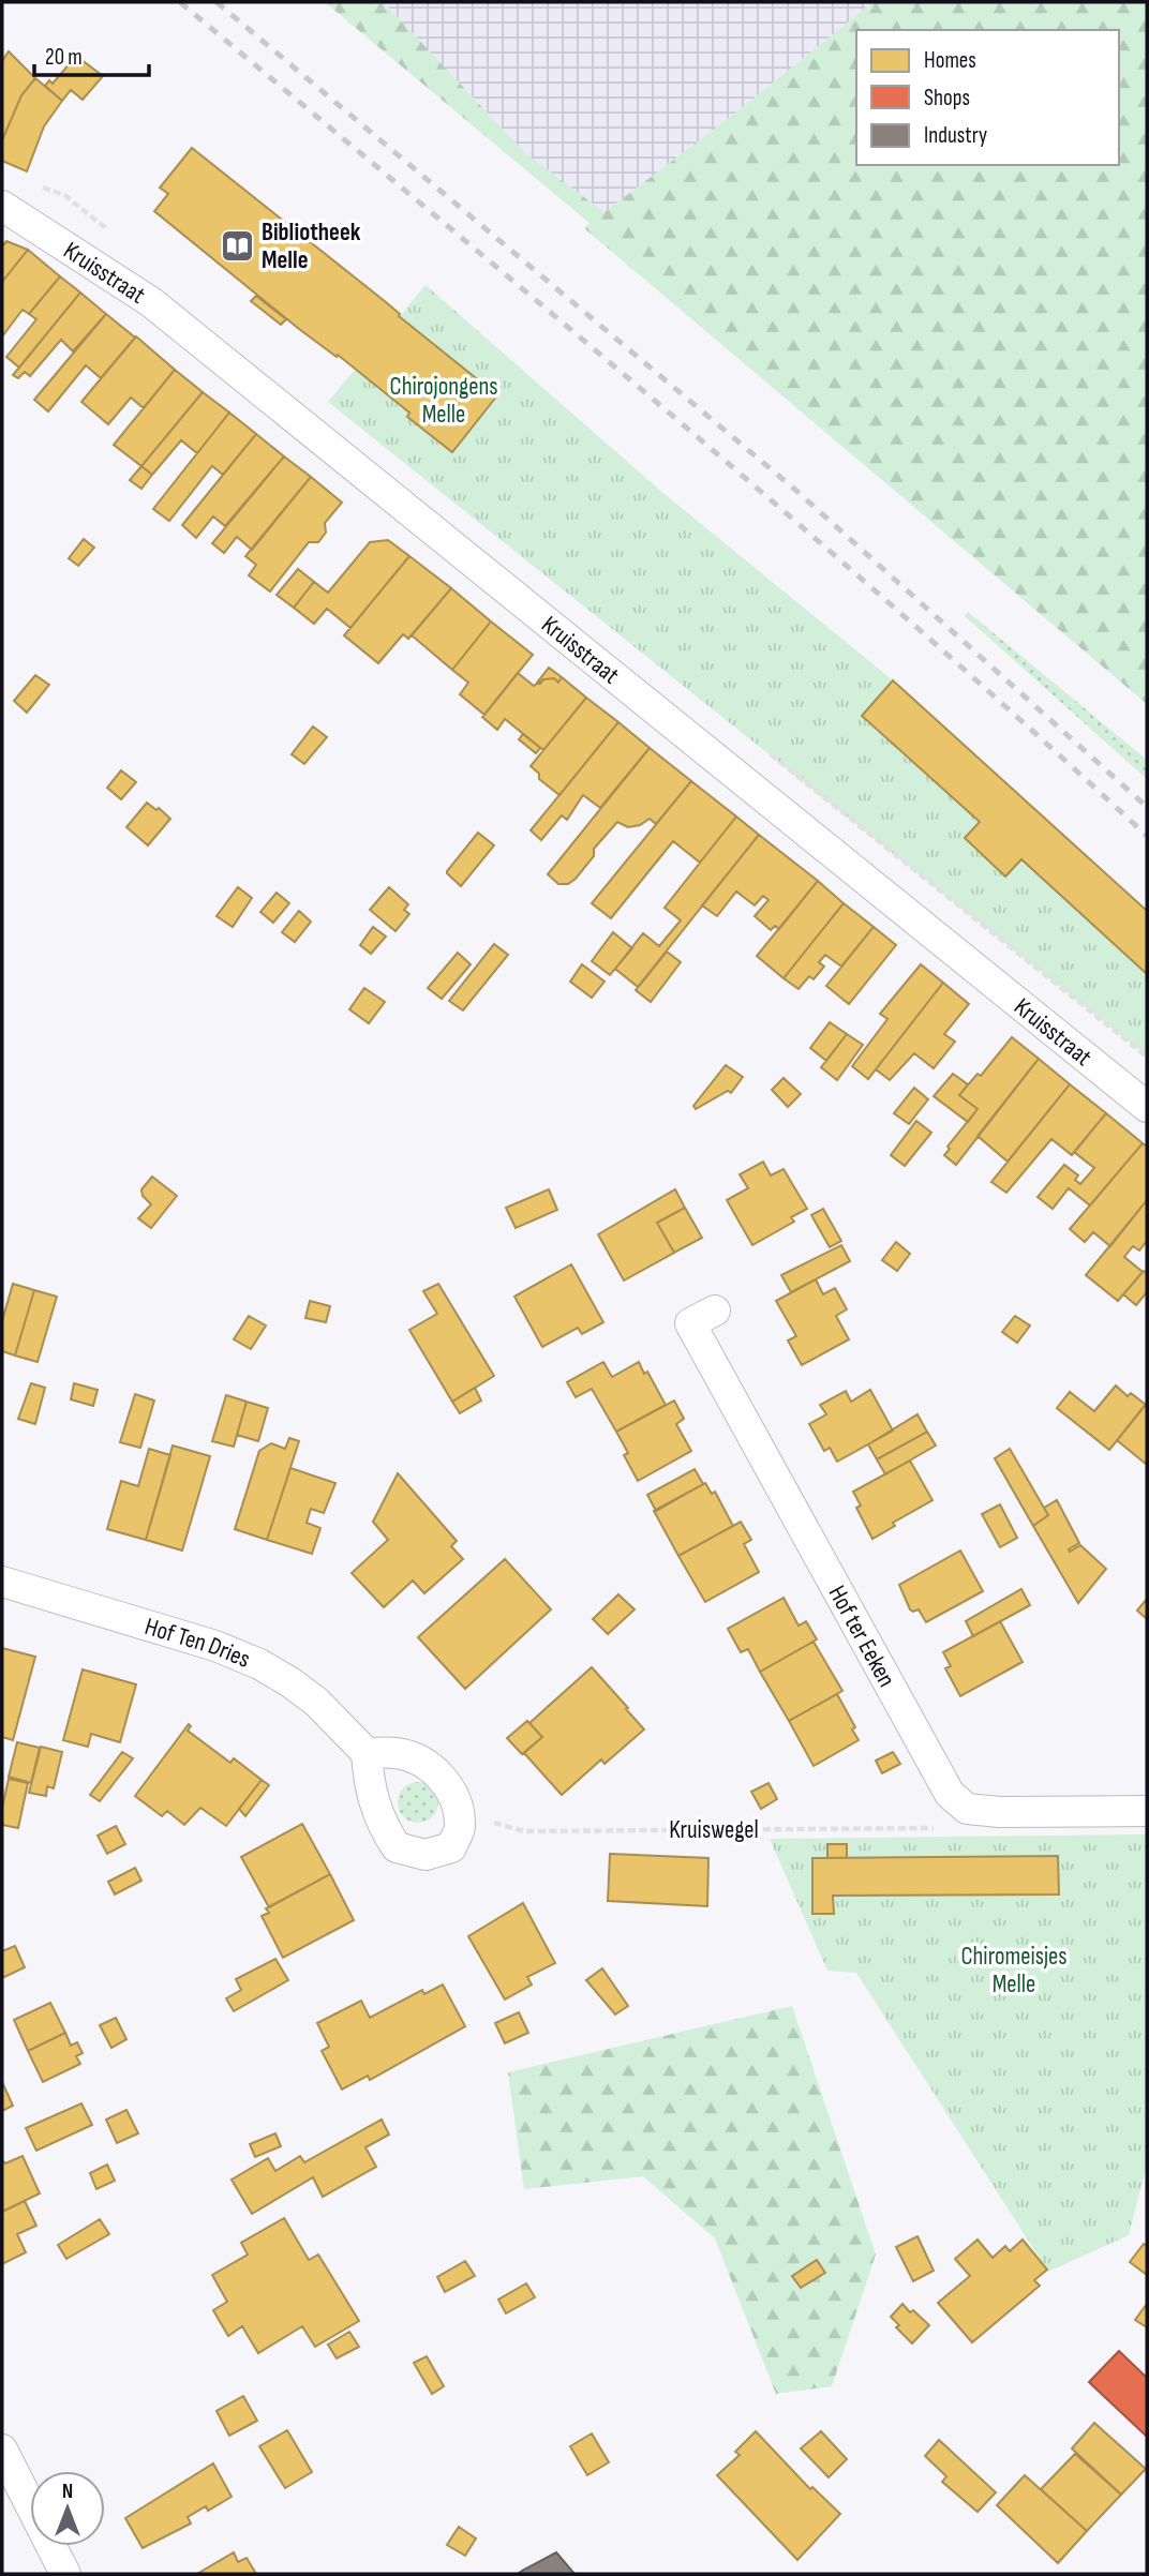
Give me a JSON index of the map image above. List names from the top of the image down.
{
  "streets": {
    "street": ["Kruisstraat", "Hof ter Eeken", "Hof Ten Dries"],
    "path": ["Kruiswegel"]
  },
  "crossings": [
    ["Hof ter Eeken", "Kruiswegel"]
  ],
  "parks": ["Chirojongens Melle", "Chiromeisjes Melle"],
  "places": {
    "library": ["Bibliotheek Melle"]
  },
  "legend": ["Homes", "Shops", "Industry"],
  "scale_bar": "20 m",
  "north": "top"
}
